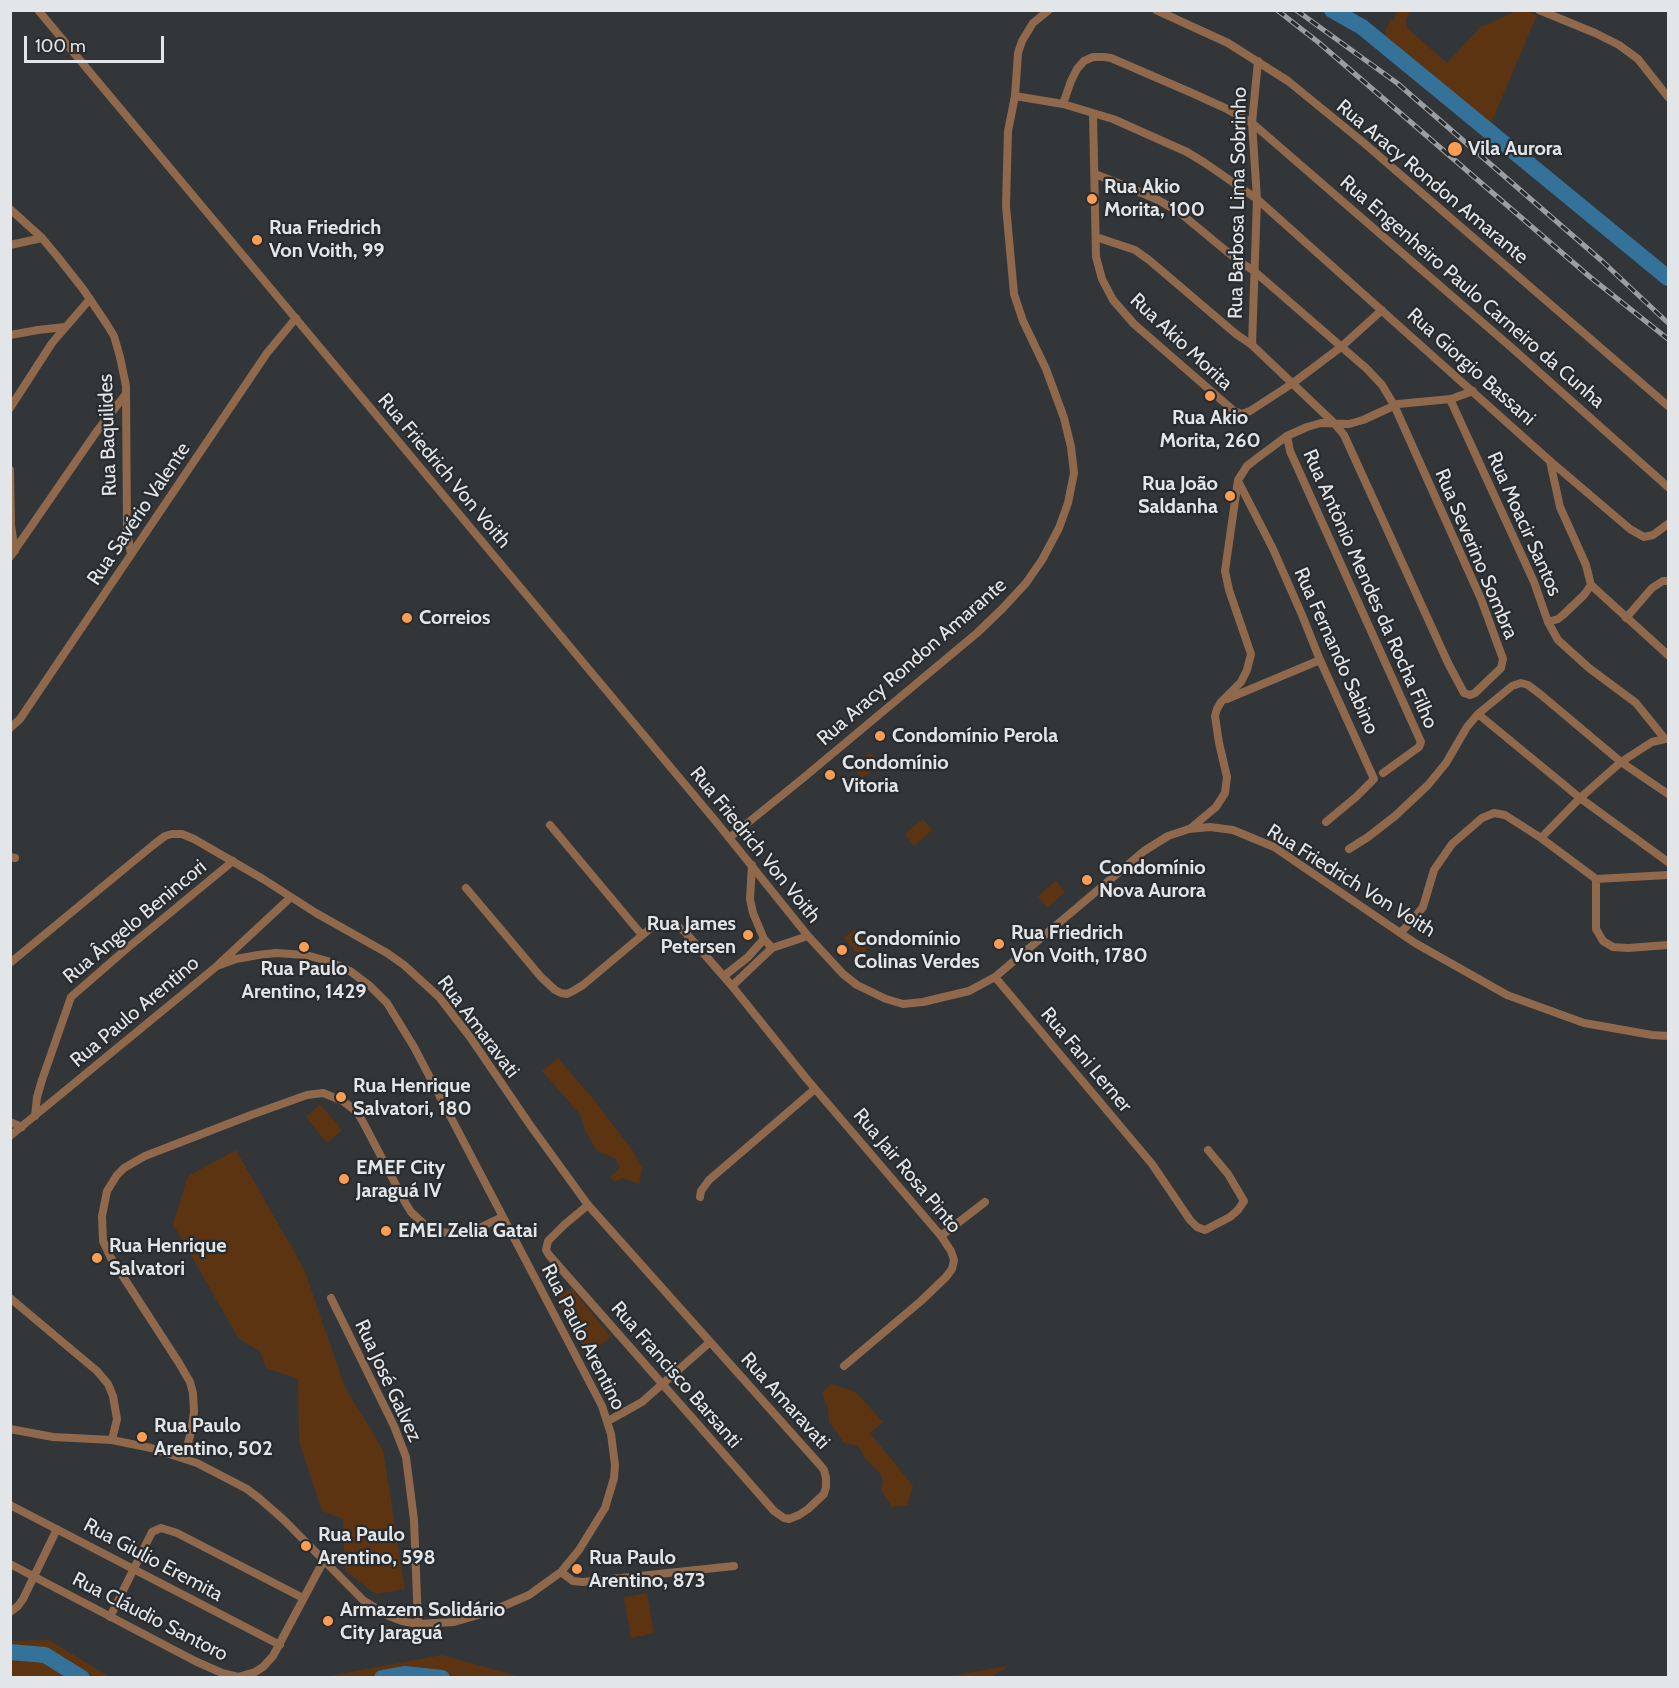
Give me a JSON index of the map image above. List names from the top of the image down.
{
  "streets": {
    "street": [
      "Rua Aracy Rondon Amarante",
      "Rua Barbosa Lima Sobrinho",
      "Rua Engenheiro Paulo Carneiro da Cunha",
      "Rua Akio Morita",
      "Rua Giorgio Bassani",
      "Rua Baquilides",
      "Rua Friedrich Von Voith",
      "Rua Savério Valente",
      "Rua Moacir Santos",
      "Rua Severino Sombra",
      "Rua Antônio Mendes da Rocha Filho",
      "Rua Fernando Sabino",
      "Rua Ângelo Benincori",
      "Rua Paulo Arentino",
      "Rua Amaravati",
      "Rua Fani Lerner",
      "Rua Jair Rosa Pinto",
      "Rua Francisco Barsanti",
      "Rua José Galvez",
      "Rua Giulio Eremita",
      "Rua Cláudio Santoro"
    ]
  },
  "crossings": [
    ["Rua Aracy Rondon Amarante", "Rua Barbosa Lima Sobrinho"],
    ["Rua Aracy Rondon Amarante", "Rua Friedrich Von Voith"],
    ["Rua Barbosa Lima Sobrinho", "Rua Engenheiro Paulo Carneiro da Cunha"],
    ["Rua Barbosa Lima Sobrinho", "Rua Giorgio Bassani"],
    ["Rua Barbosa Lima Sobrinho", "Rua Severino Sombra"],
    ["Rua Engenheiro Paulo Carneiro da Cunha", "Rua Giorgio Bassani"],
    ["Rua Akio Morita", "Rua Giorgio Bassani"],
    ["Rua Akio Morita", "Rua Severino Sombra"],
    ["Rua Giorgio Bassani", "Rua Moacir Santos"],
    ["Rua Baquilides", "Rua Savério Valente"],
    ["Rua Friedrich Von Voith", "Rua Savério Valente"],
    ["Rua Friedrich Von Voith", "Rua Fani Lerner"],
    ["Rua Ângelo Benincori", "Rua Paulo Arentino"],
    ["Rua Ângelo Benincori", "Rua Amaravati"],
    ["Rua Paulo Arentino", "Rua José Galvez"],
    ["Rua Paulo Arentino", "Rua Cláudio Santoro"],
    ["Rua Amaravati", "Rua Francisco Barsanti"],
    ["Rua Giulio Eremita", "Rua Cláudio Santoro"]
  ],
  "places": [
    "Vila Aurora",
    "Rua Akio Morita, 100",
    "Rua Friedrich Von Voith, 99",
    "Rua Akio Morita, 260",
    "Rua João Saldanha",
    "Correios",
    "Condomínio Perola",
    "Condomínio Vitoria",
    "Condomínio Nova Aurora",
    "Rua James Petersen",
    "Rua Friedrich Von Voith, 1780",
    "Rua Paulo Arentino, 1429",
    "Condomínio Colinas Verdes",
    "Rua Henrique Salvatori, 180",
    "EMEF City Jaraguá IV",
    "EMEI Zelia Gatai",
    "Rua Henrique Salvatori",
    "Rua Paulo Arentino, 502",
    "Rua Paulo Arentino, 598",
    "Rua Paulo Arentino, 873",
    "Armazem Solidário City Jaraguá"
  ],
  "scale_bar": "100 m"
}
